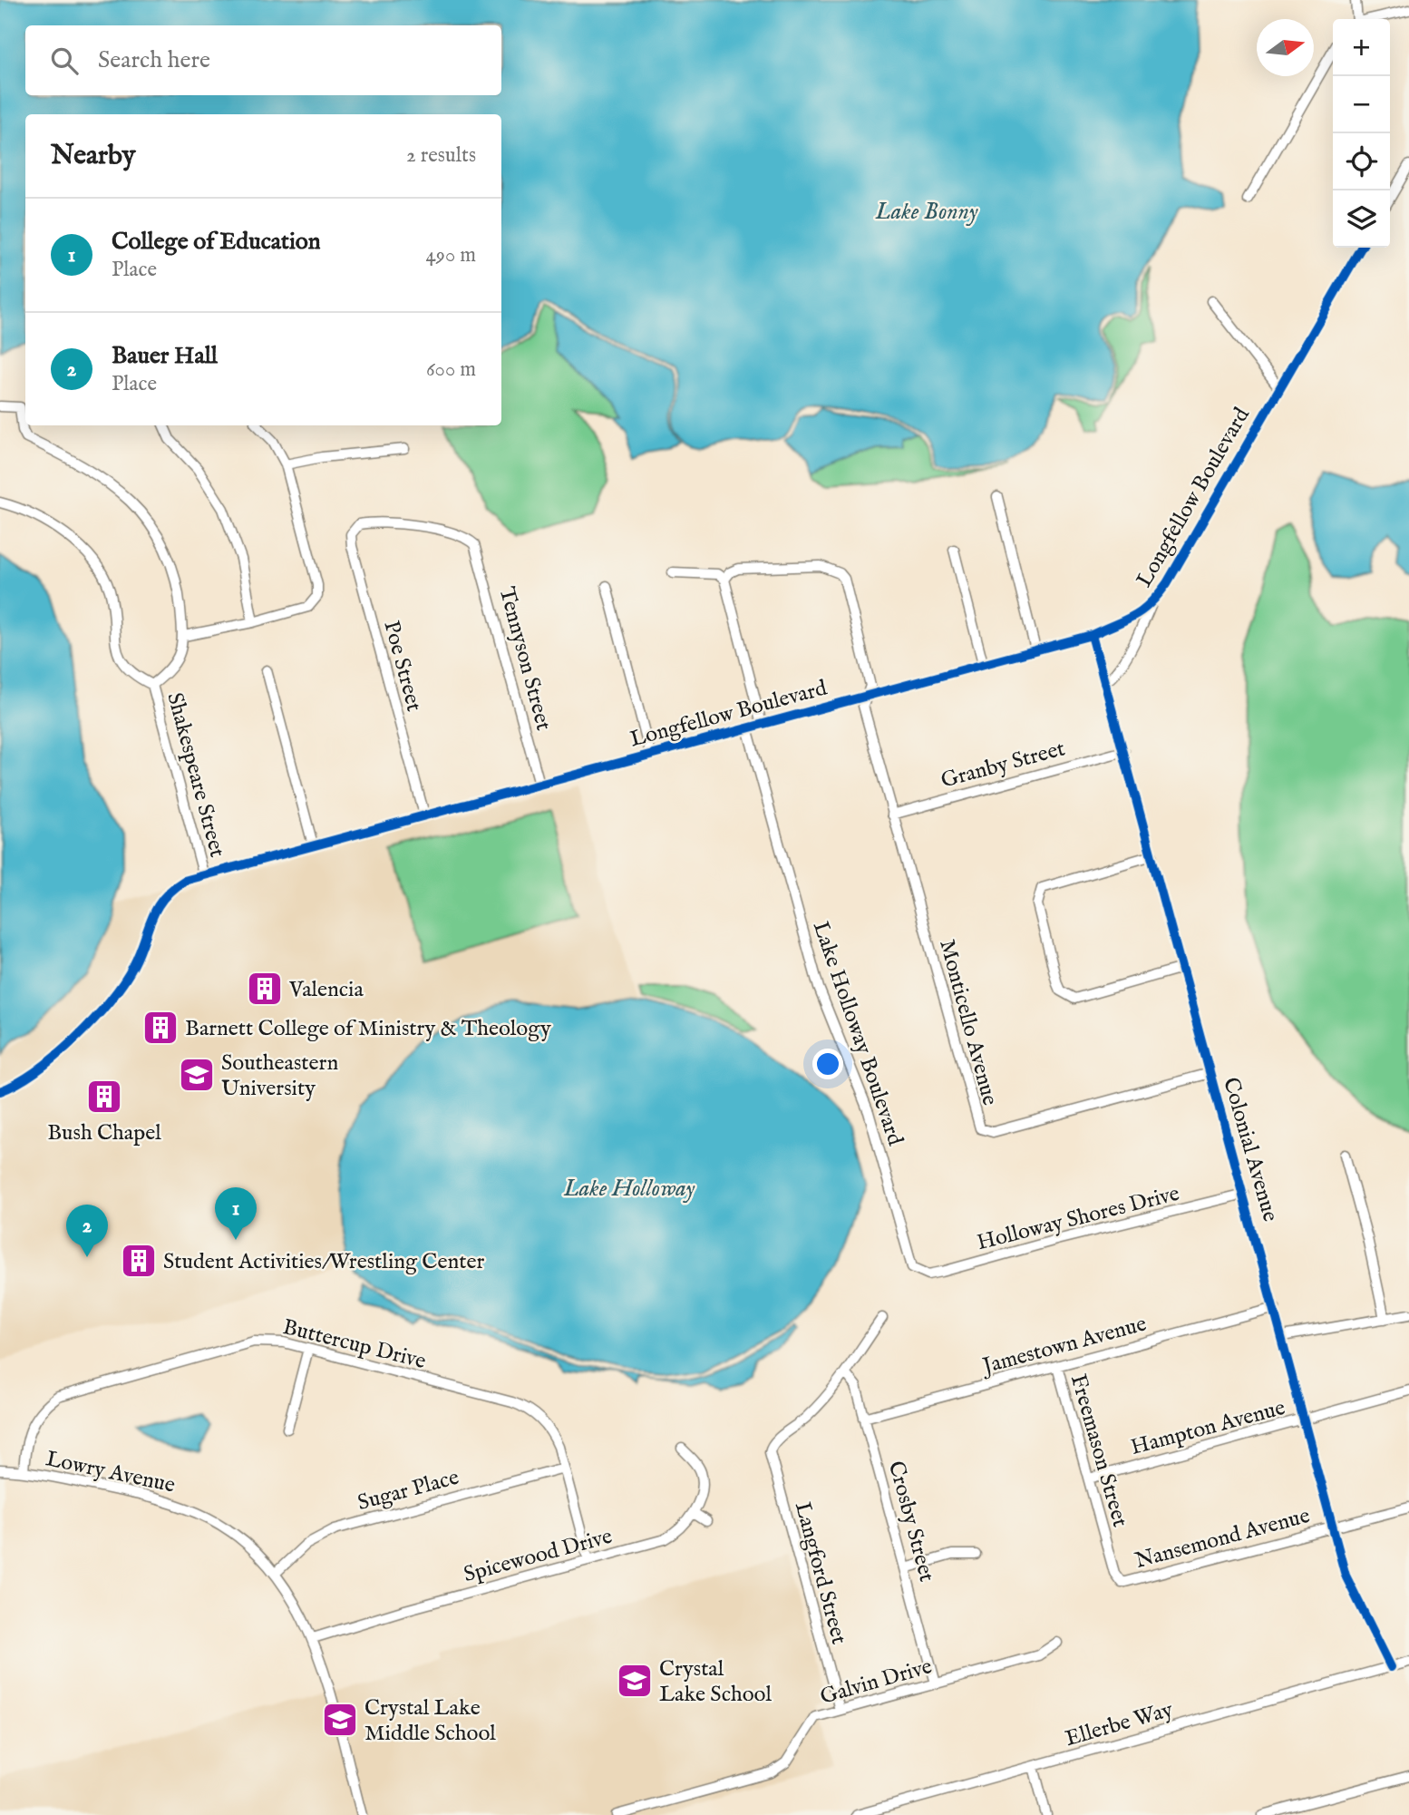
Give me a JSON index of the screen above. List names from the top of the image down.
{
  "streets": {
    "street": [
      "Longfellow Boulevard",
      "Tennyson Street",
      "Poe Street",
      "Granby Street",
      "Shakespeare Street",
      "Monticello Avenue",
      "Lake Holloway Boulevard",
      "Colonial Avenue",
      "Holloway Shores Drive",
      "Buttercup Drive",
      "Jamestown Avenue",
      "Hampton Avenue",
      "Freemason Street",
      "Lowry Avenue",
      "Sugar Place",
      "Crosby Street",
      "Nansemond Avenue",
      "Spicewood Drive",
      "Langford Street",
      "Galvin Drive",
      "Ellerbe Way"
    ]
  },
  "crossings": [
    ["Longfellow Boulevard", "Tennyson Street"],
    ["Longfellow Boulevard", "Poe Street"],
    ["Longfellow Boulevard", "Shakespeare Street"],
    ["Longfellow Boulevard", "Monticello Avenue"],
    ["Longfellow Boulevard", "Lake Holloway Boulevard"],
    ["Longfellow Boulevard", "Colonial Avenue"],
    ["Tennyson Street", "Poe Street"],
    ["Granby Street", "Monticello Avenue"],
    ["Granby Street", "Colonial Avenue"],
    ["Monticello Avenue", "Colonial Avenue"],
    ["Lake Holloway Boulevard", "Holloway Shores Drive"],
    ["Colonial Avenue", "Holloway Shores Drive"],
    ["Colonial Avenue", "Jamestown Avenue"],
    ["Colonial Avenue", "Hampton Avenue"],
    ["Colonial Avenue", "Nansemond Avenue"],
    ["Colonial Avenue", "Ellerbe Way"],
    ["Buttercup Drive", "Lowry Avenue"],
    ["Buttercup Drive", "Sugar Place"],
    ["Buttercup Drive", "Spicewood Drive"],
    ["Jamestown Avenue", "Freemason Street"],
    ["Jamestown Avenue", "Crosby Street"],
    ["Hampton Avenue", "Freemason Street"],
    ["Freemason Street", "Nansemond Avenue"],
    ["Lowry Avenue", "Sugar Place"],
    ["Lowry Avenue", "Spicewood Drive"],
    ["Crosby Street", "Langford Street"],
    ["Crosby Street", "Galvin Drive"],
    ["Langford Street", "Galvin Drive"]
  ],
  "water": ["Lake Bonny", "Lake Holloway"],
  "places": {
    "building": [
      "Valencia",
      "Barnett College of Ministry & Theology",
      "Bush Chapel",
      "Student Activities/Wrestling Center"
    ],
    "school or university": ["Southeastern University", "Crystal Lake School", "Crystal Lake Middle School"]
  },
  "north": "right",
  "page": {
    "map_buttons": ["+", "−"],
    "search": "Search here",
    "heading": ["Nearby", "2 results"],
    "list": [
      {
        "mark": "1",
        "name": "College of Education",
        "note": "Place",
        "value": "490 m"
      },
      {
        "mark": "2",
        "name": "Bauer Hall",
        "note": "Place",
        "value": "600 m"
      }
    ],
    "pins": ["1", "2"]
  }
}
